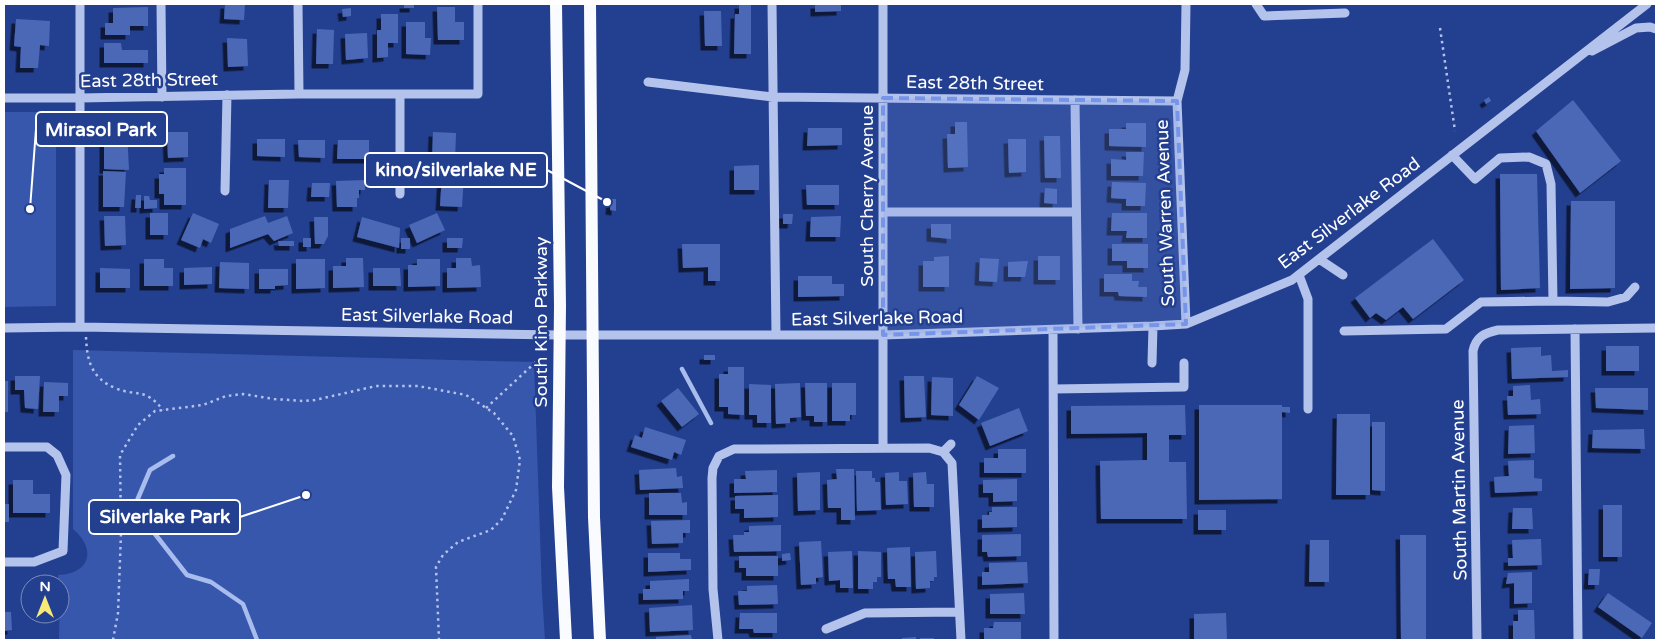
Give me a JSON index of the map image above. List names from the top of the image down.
{
  "streets": {
    "main road": ["South Kino Parkway"],
    "street": [
      "East 28th Street",
      "South Cherry Avenue",
      "South Warren Avenue",
      "East Silverlake Road",
      "South Martin Avenue"
    ]
  },
  "crossings": [
    ["East 28th Street", "South Cherry Avenue"],
    ["East 28th Street", "South Warren Avenue"],
    ["South Cherry Avenue", "East Silverlake Road"],
    ["South Warren Avenue", "East Silverlake Road"],
    ["East Silverlake Road", "South Kino Parkway"]
  ],
  "places": ["kino/silverlake NE", "Mirasol Park", "Silverlake Park"],
  "north": "top"
}
